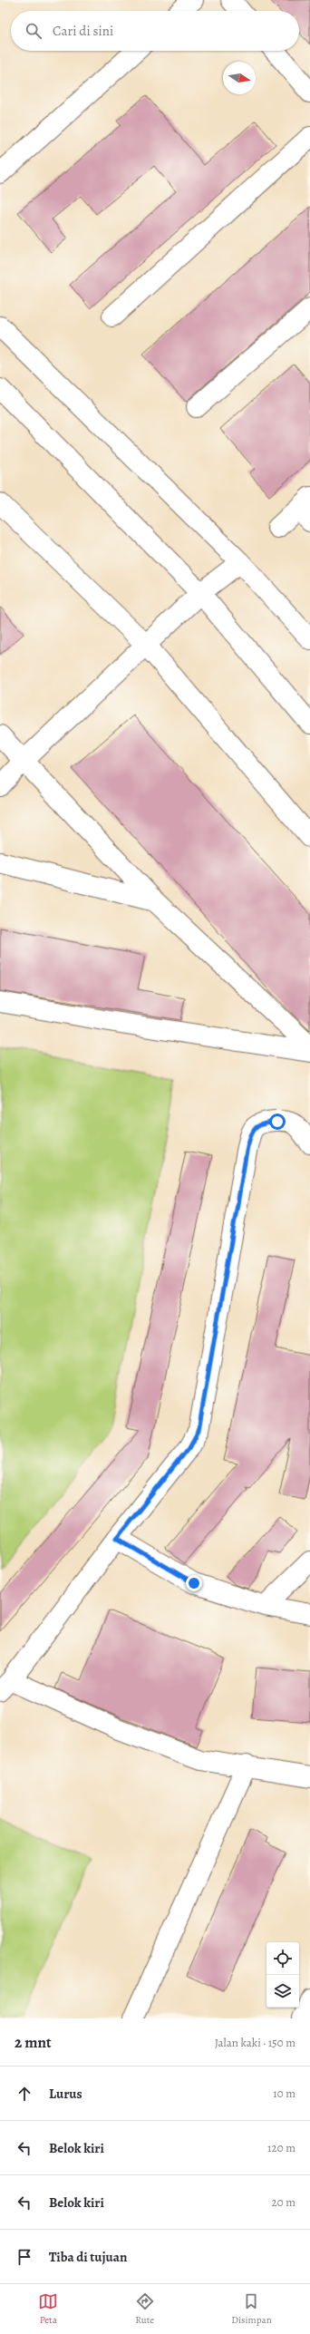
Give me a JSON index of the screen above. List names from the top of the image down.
{
  "north": "right",
  "page": {
    "search": "Cari di sini",
    "heading": ["2 mnt", "Jalan kaki · 150 m"],
    "list": [
      ["Lurus", "10 m"],
      ["Belok kiri", "120 m"],
      ["Belok kiri", "20 m"],
      "Tiba di tujuan"
    ],
    "nav": ["Peta", "Rute", "Disimpan"]
  }
}
